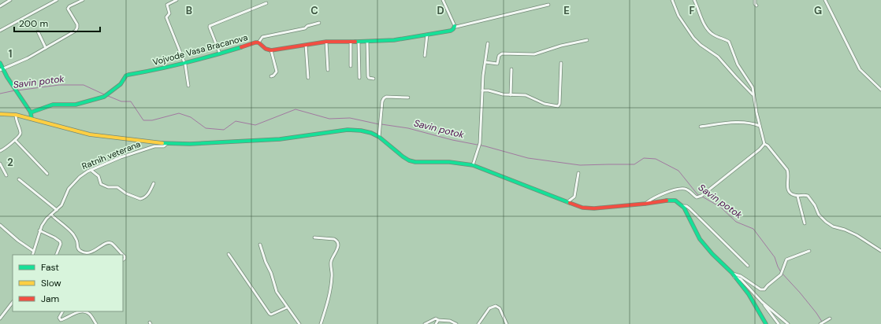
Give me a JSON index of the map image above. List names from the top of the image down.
{
  "streets": {
    "street": ["Vojvode Vasa Bracanova", "Ratnih veterana"]
  },
  "water": ["Savin potok"],
  "legend": ["Fast", "Slow", "Jam"],
  "scale_bar": "200 m",
  "grid": {
    "columns": [
      "B",
      "C",
      "D",
      "E",
      "F",
      "G"
    ],
    "rows": ["1", "2"]
  }
}
